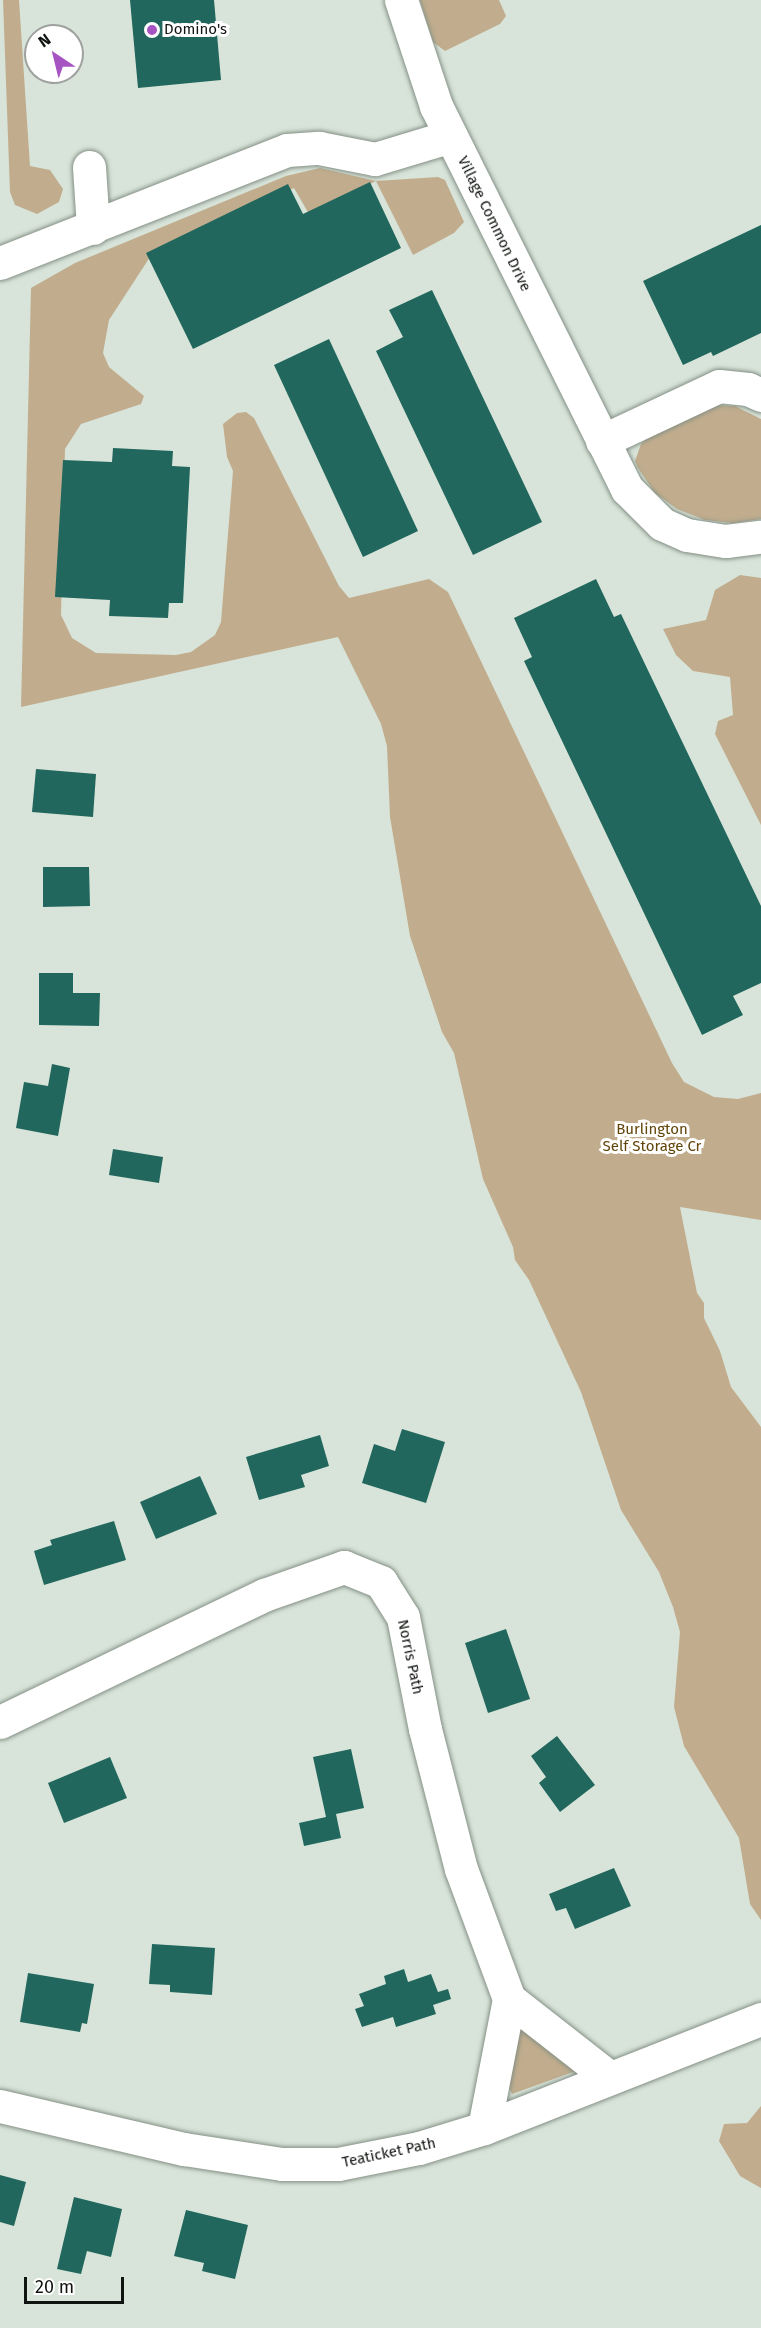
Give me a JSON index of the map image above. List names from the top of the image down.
{
  "streets": {
    "street": ["Village Common Drive", "Norris Path", "Teaticket Path"]
  },
  "parks": ["Burlington Self Storage Cr"],
  "places": ["Domino's"],
  "scale_bar": "20 m",
  "north": "top left"
}
